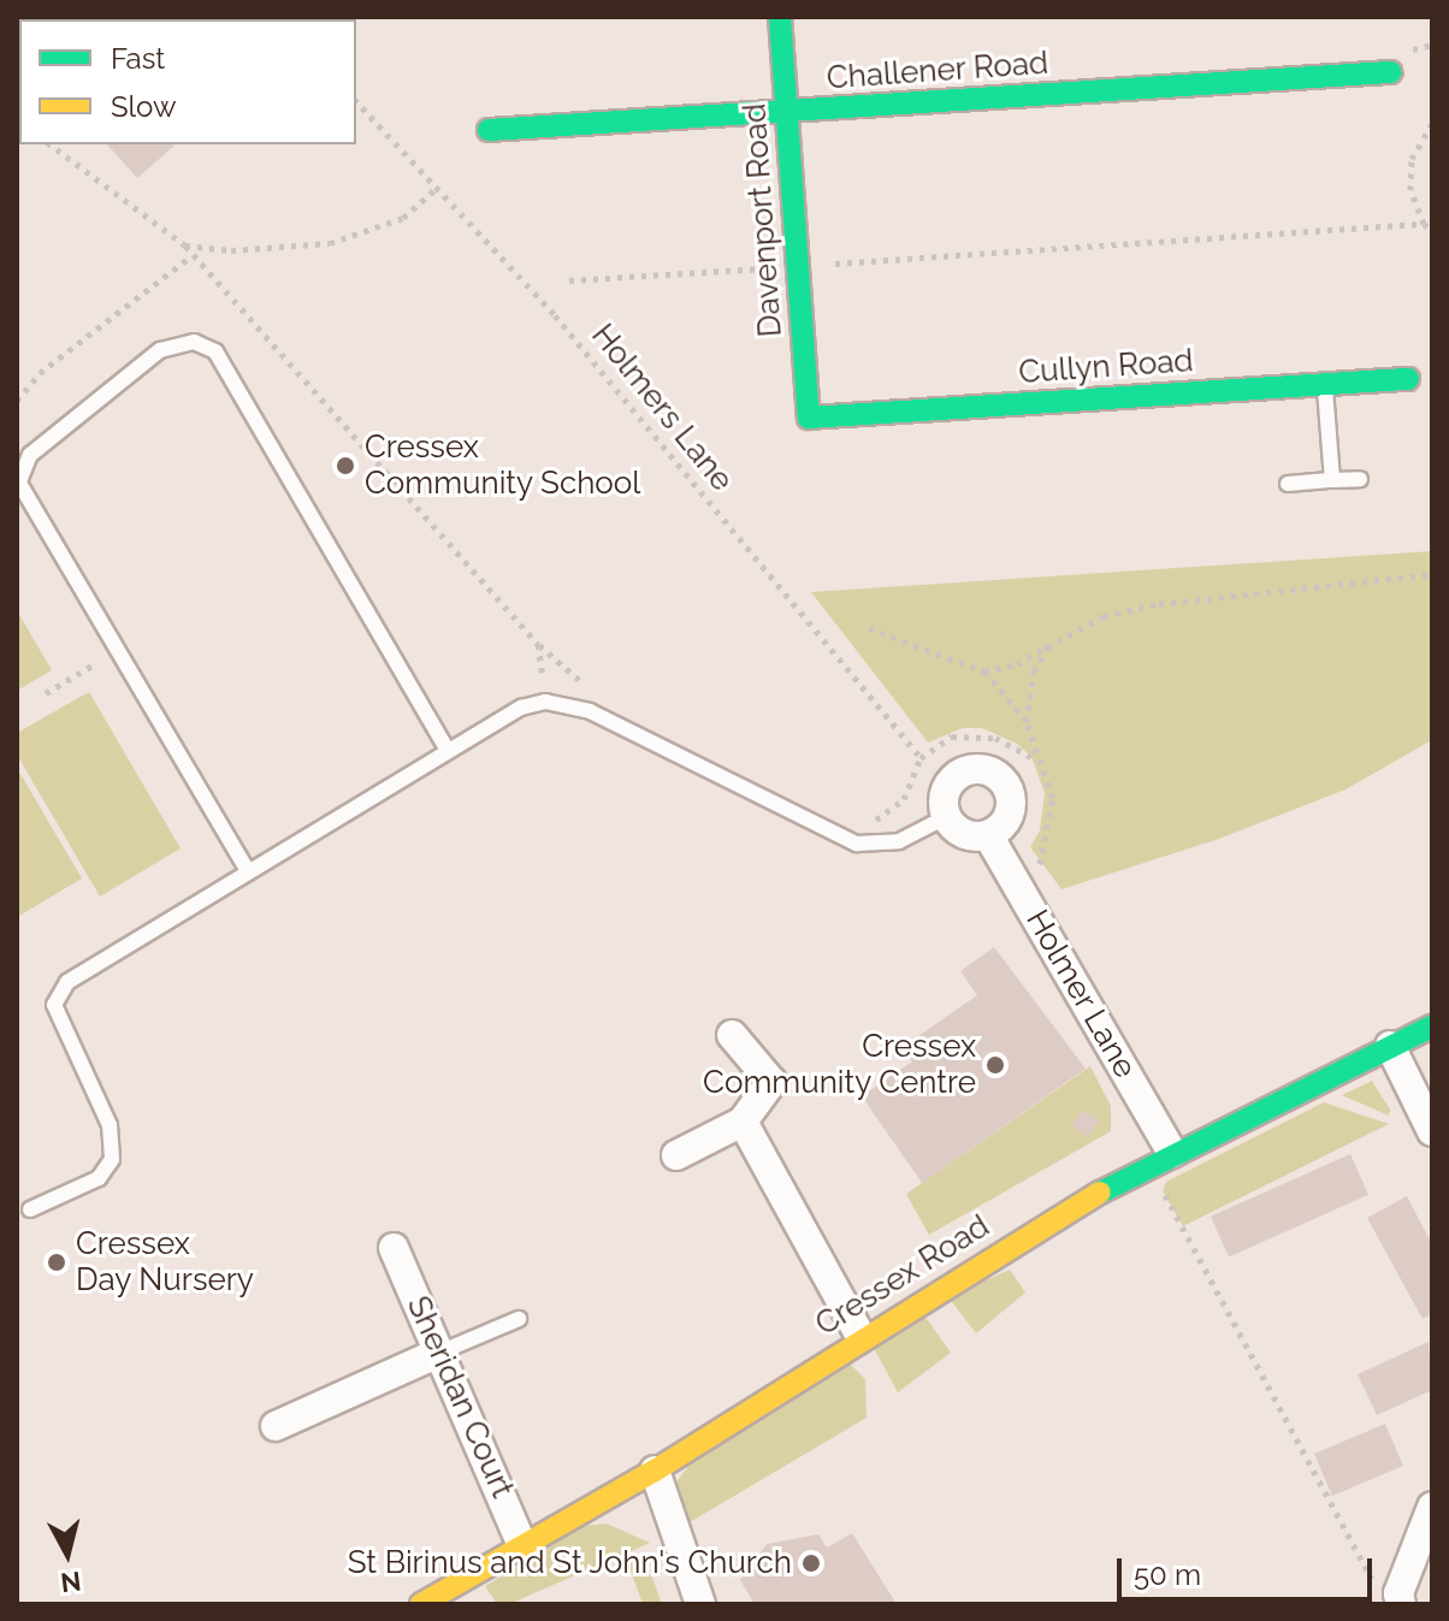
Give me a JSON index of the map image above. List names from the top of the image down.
{
  "streets": {
    "street": [
      "Challener Road",
      "Davenport Road",
      "Cullyn Road",
      "Holmer Lane",
      "Cressex Road",
      "Sheridan Court"
    ],
    "path": ["Holmers Lane"]
  },
  "crossings": [
    ["Challener Road", "Davenport Road"],
    ["Davenport Road", "Cullyn Road"],
    ["Holmer Lane", "Cressex Road"],
    ["Cressex Road", "Sheridan Court"]
  ],
  "places": [
    "Cressex Community School",
    "Cressex Community Centre",
    "Cressex Day Nursery",
    "St Birinus and St John's Church"
  ],
  "legend": ["Fast", "Slow"],
  "scale_bar": "50 m",
  "north": "bottom"
}
